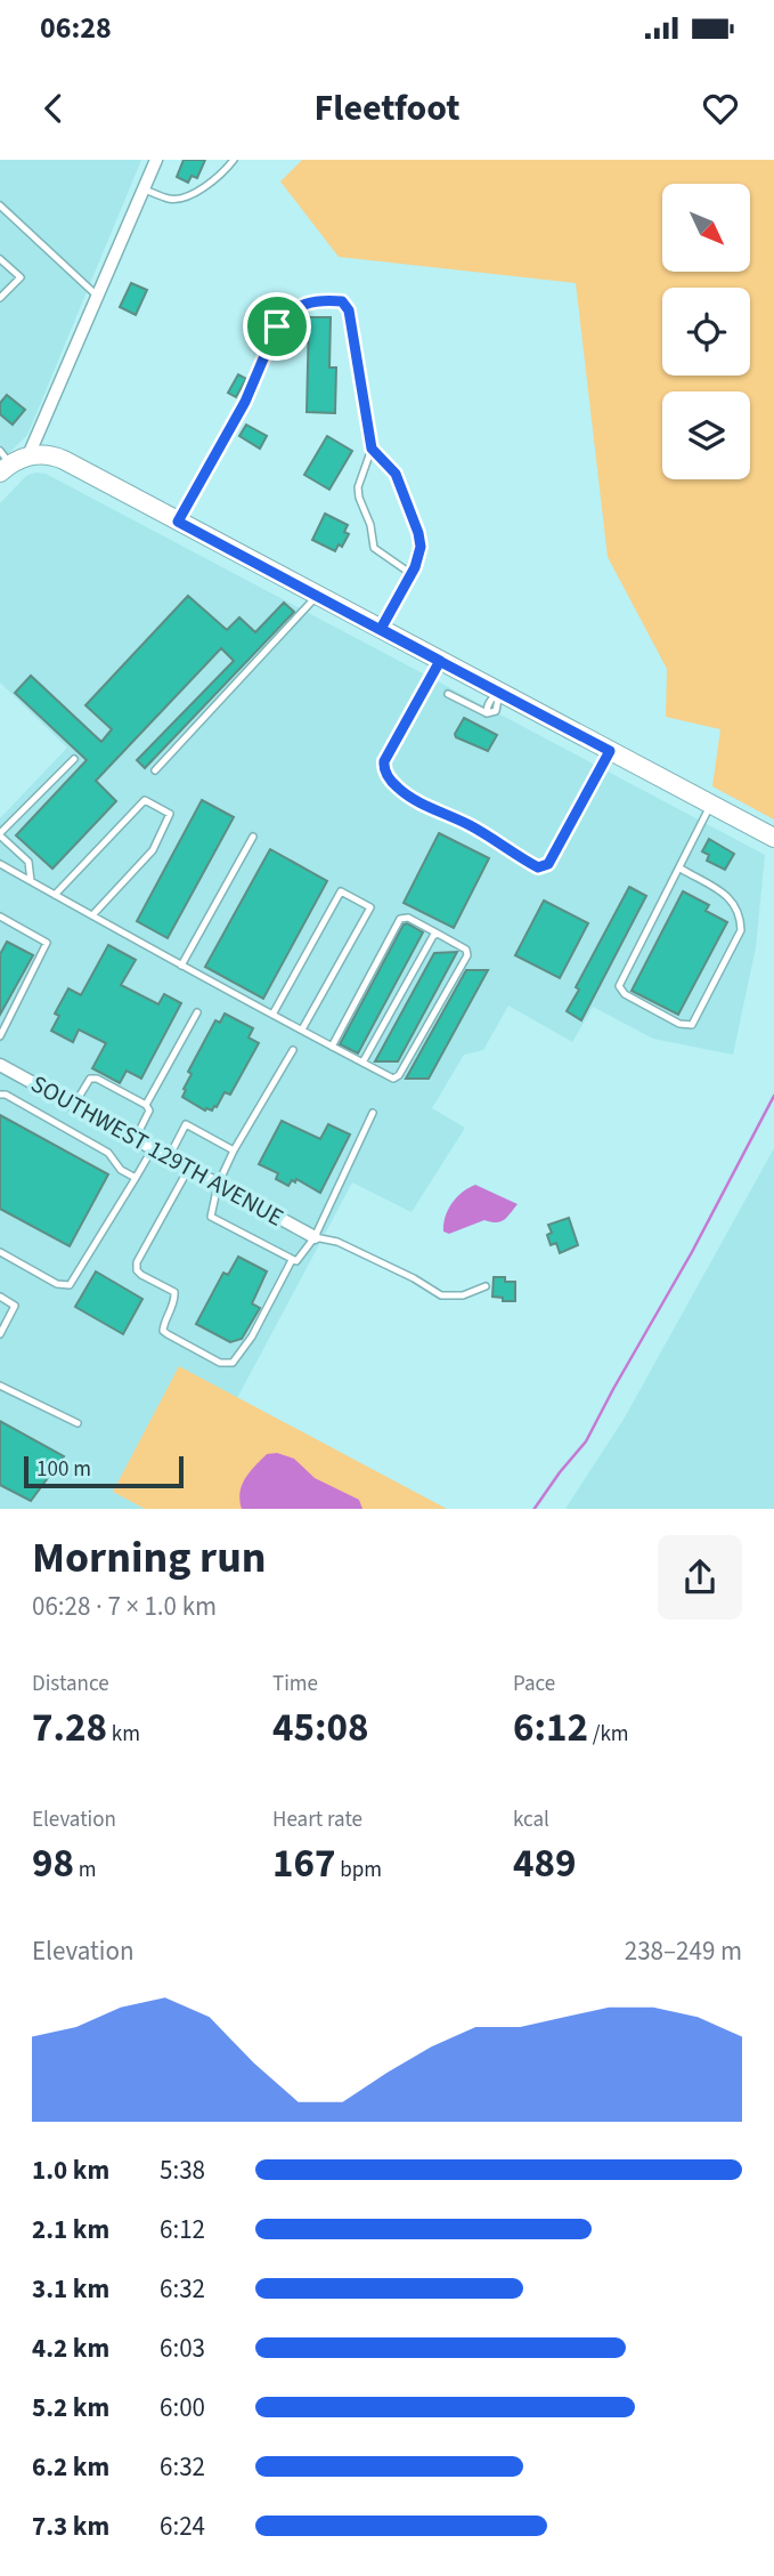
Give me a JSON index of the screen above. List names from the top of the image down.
{
  "streets": {
    "street": ["SOUTHWEST 129TH AVENUE"]
  },
  "scale_bar": "100 m",
  "north": "bottom right",
  "page": {
    "status": "06:28",
    "header": "Fleetfoot",
    "scale": "100 m",
    "heading": ["Morning run", "06:28 · 7 × 1.0 km"],
    "stats": [
      ["Distance", "7.28 km"],
      ["Time", "45:08"],
      ["Pace", "6:12 /km"],
      ["Elevation", "98 m"],
      ["Heart rate", "167 bpm"],
      ["kcal", "489"]
    ],
    "chart": ["Elevation", "238–249 m"],
    "list": [
      {
        "name": "1.0 km",
        "note": "5:38"
      },
      {
        "name": "2.1 km",
        "note": "6:12"
      },
      {
        "name": "3.1 km",
        "note": "6:32"
      },
      {
        "name": "4.2 km",
        "note": "6:03"
      },
      {
        "name": "5.2 km",
        "note": "6:00"
      },
      {
        "name": "6.2 km",
        "note": "6:32"
      },
      {
        "name": "7.3 km",
        "note": "6:24"
      }
    ]
  }
}
